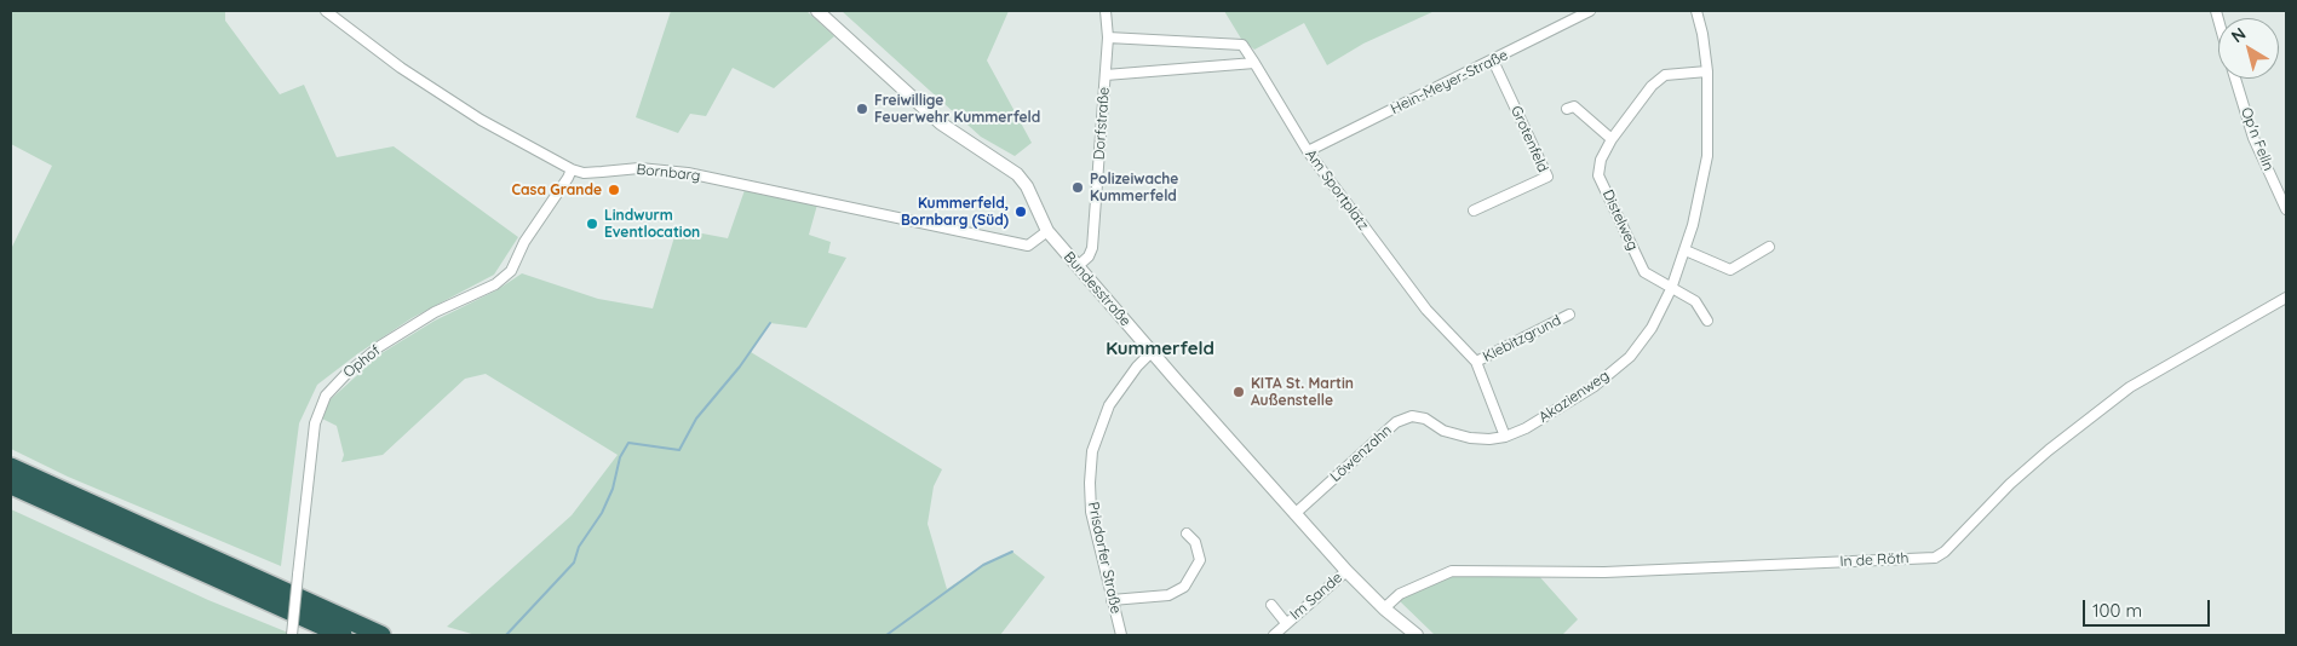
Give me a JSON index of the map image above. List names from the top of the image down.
{
  "streets": {
    "street": [
      "Hein-Meyer-Straße",
      "Dorfstraße",
      "Grotenfeld",
      "Op'n Felln",
      "Bornbarg",
      "Am Sportplatz",
      "Distelweg",
      "Bundesstraße",
      "Kiebitzgrund",
      "Ophof",
      "Akazienweg",
      "Löwenzahn",
      "Prisdorfer Straße",
      "In de Röth",
      "Im Sande"
    ]
  },
  "crossings": [
    ["Hein-Meyer-Straße", "Grotenfeld"],
    ["Hein-Meyer-Straße", "Am Sportplatz"],
    ["Dorfstraße", "Am Sportplatz"],
    ["Dorfstraße", "Bundesstraße"],
    ["Bornbarg", "Bundesstraße"],
    ["Bornbarg", "Ophof"],
    ["Am Sportplatz", "Kiebitzgrund"],
    ["Am Sportplatz", "Akazienweg"],
    ["Am Sportplatz", "Löwenzahn"],
    ["Distelweg", "Akazienweg"],
    ["Bundesstraße", "Löwenzahn"],
    ["Bundesstraße", "Prisdorfer Straße"],
    ["Bundesstraße", "In de Röth"],
    ["Bundesstraße", "Im Sande"],
    ["Akazienweg", "Löwenzahn"]
  ],
  "districts": ["Kummerfeld"],
  "places": [
    "Freiwillige Feuerwehr Kummerfeld",
    "Polizeiwache Kummerfeld",
    "Casa Grande",
    "Kummerfeld, Bornbarg (Süd)",
    "Lindwurm Eventlocation",
    "KITA St. Martin Außenstelle"
  ],
  "scale_bar": "100 m",
  "north": "top left"
}
